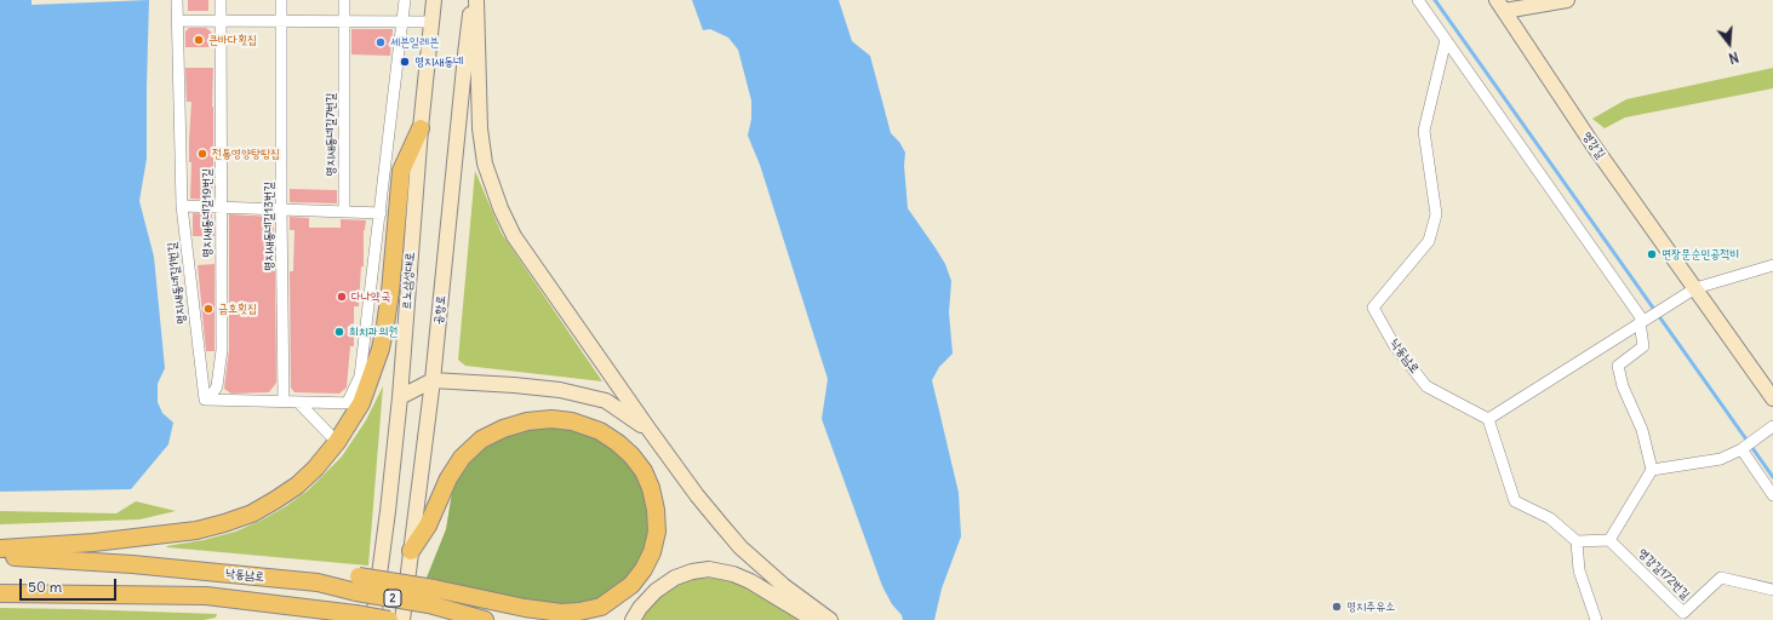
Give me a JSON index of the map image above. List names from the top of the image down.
{
  "streets": {
    "main road": [
      "영강길",
      "르노삼성대로",
      "공항로",
      "낙동남로",
      "2"
    ],
    "street": [
      "명지새동네길7번길",
      "명지새동네길19번길",
      "명지새동네길13번길",
      "명지새동네길1번길",
      "영강길172번길"
    ]
  },
  "crossings": [
    ["명지새동네길19번길", "명지새동네길1번길"]
  ],
  "places": [
    "큰바다횟집",
    "세븐일레븐",
    "명지새동네",
    "전통영양탕땅집",
    "면장문순민공적비",
    "다나약국",
    "금호횟집",
    "최치과의원",
    "명지주유소"
  ],
  "scale_bar": "50 m",
  "north": "bottom"
}
